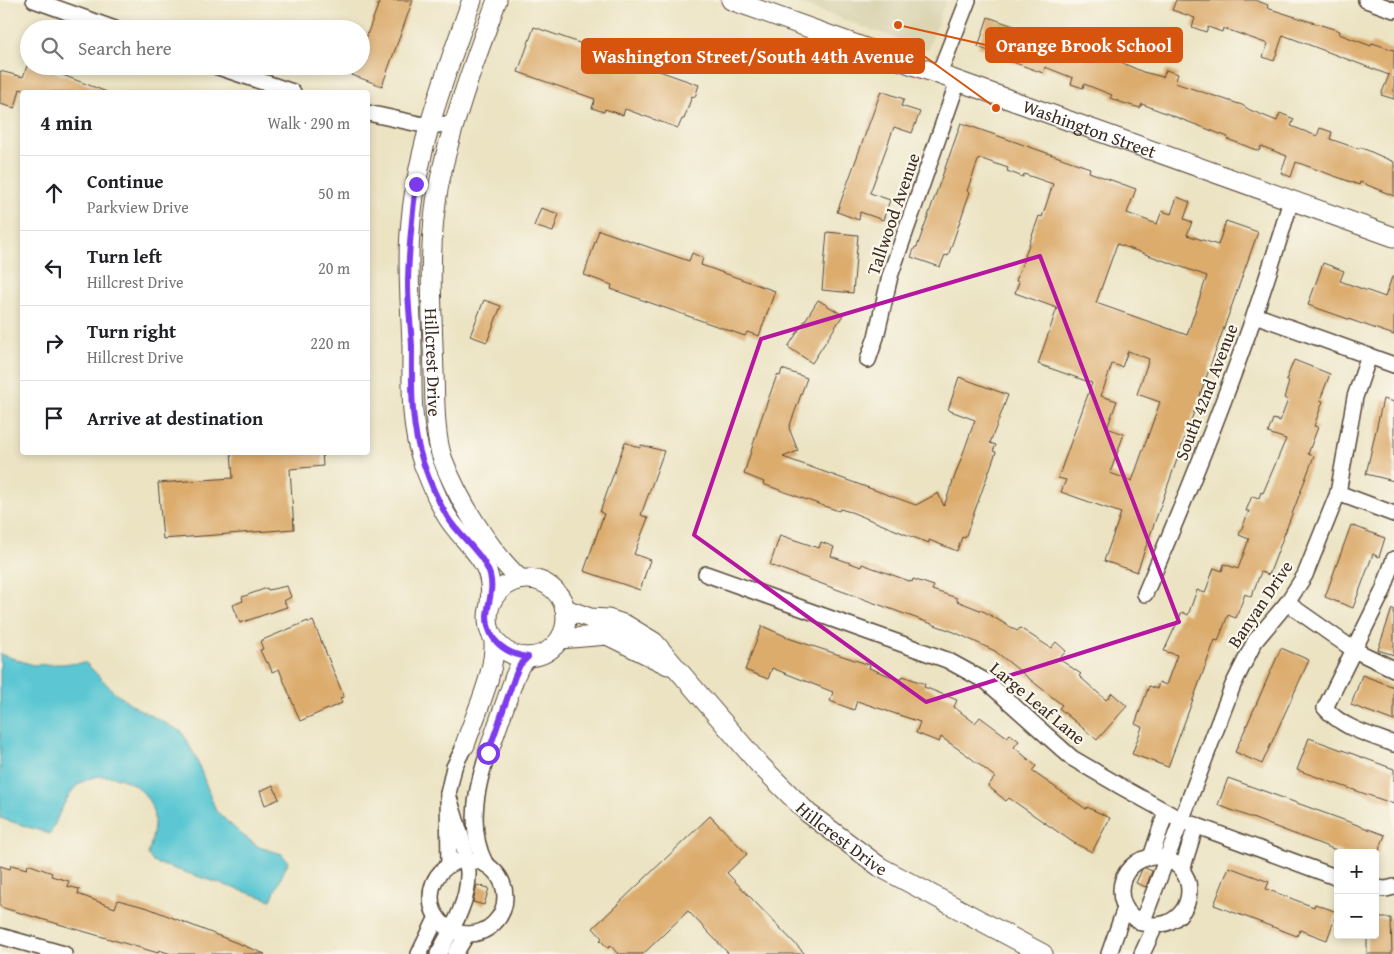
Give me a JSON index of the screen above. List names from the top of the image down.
{
  "streets": {
    "street": [
      "Washington Street",
      "Tallwood Avenue",
      "Hillcrest Drive",
      "South 42nd Avenue",
      "Banyan Drive",
      "Large Leaf Lane"
    ]
  },
  "crossings": [
    ["Washington Street", "Tallwood Avenue"],
    ["Washington Street", "South 42nd Avenue"],
    ["Banyan Drive", "Large Leaf Lane"]
  ],
  "places": ["Orange Brook School", "Washington Street/South 44th Avenue"],
  "page": {
    "search": "Search here",
    "heading": ["4 min", "Walk · 290 m"],
    "list": [
      ["Continue", "Parkview Drive", "50 m"],
      ["Turn left", "Hillcrest Drive", "20 m"],
      ["Turn right", "Hillcrest Drive", "220 m"],
      "Arrive at destination"
    ],
    "map_buttons": ["+", "−"]
  }
}
